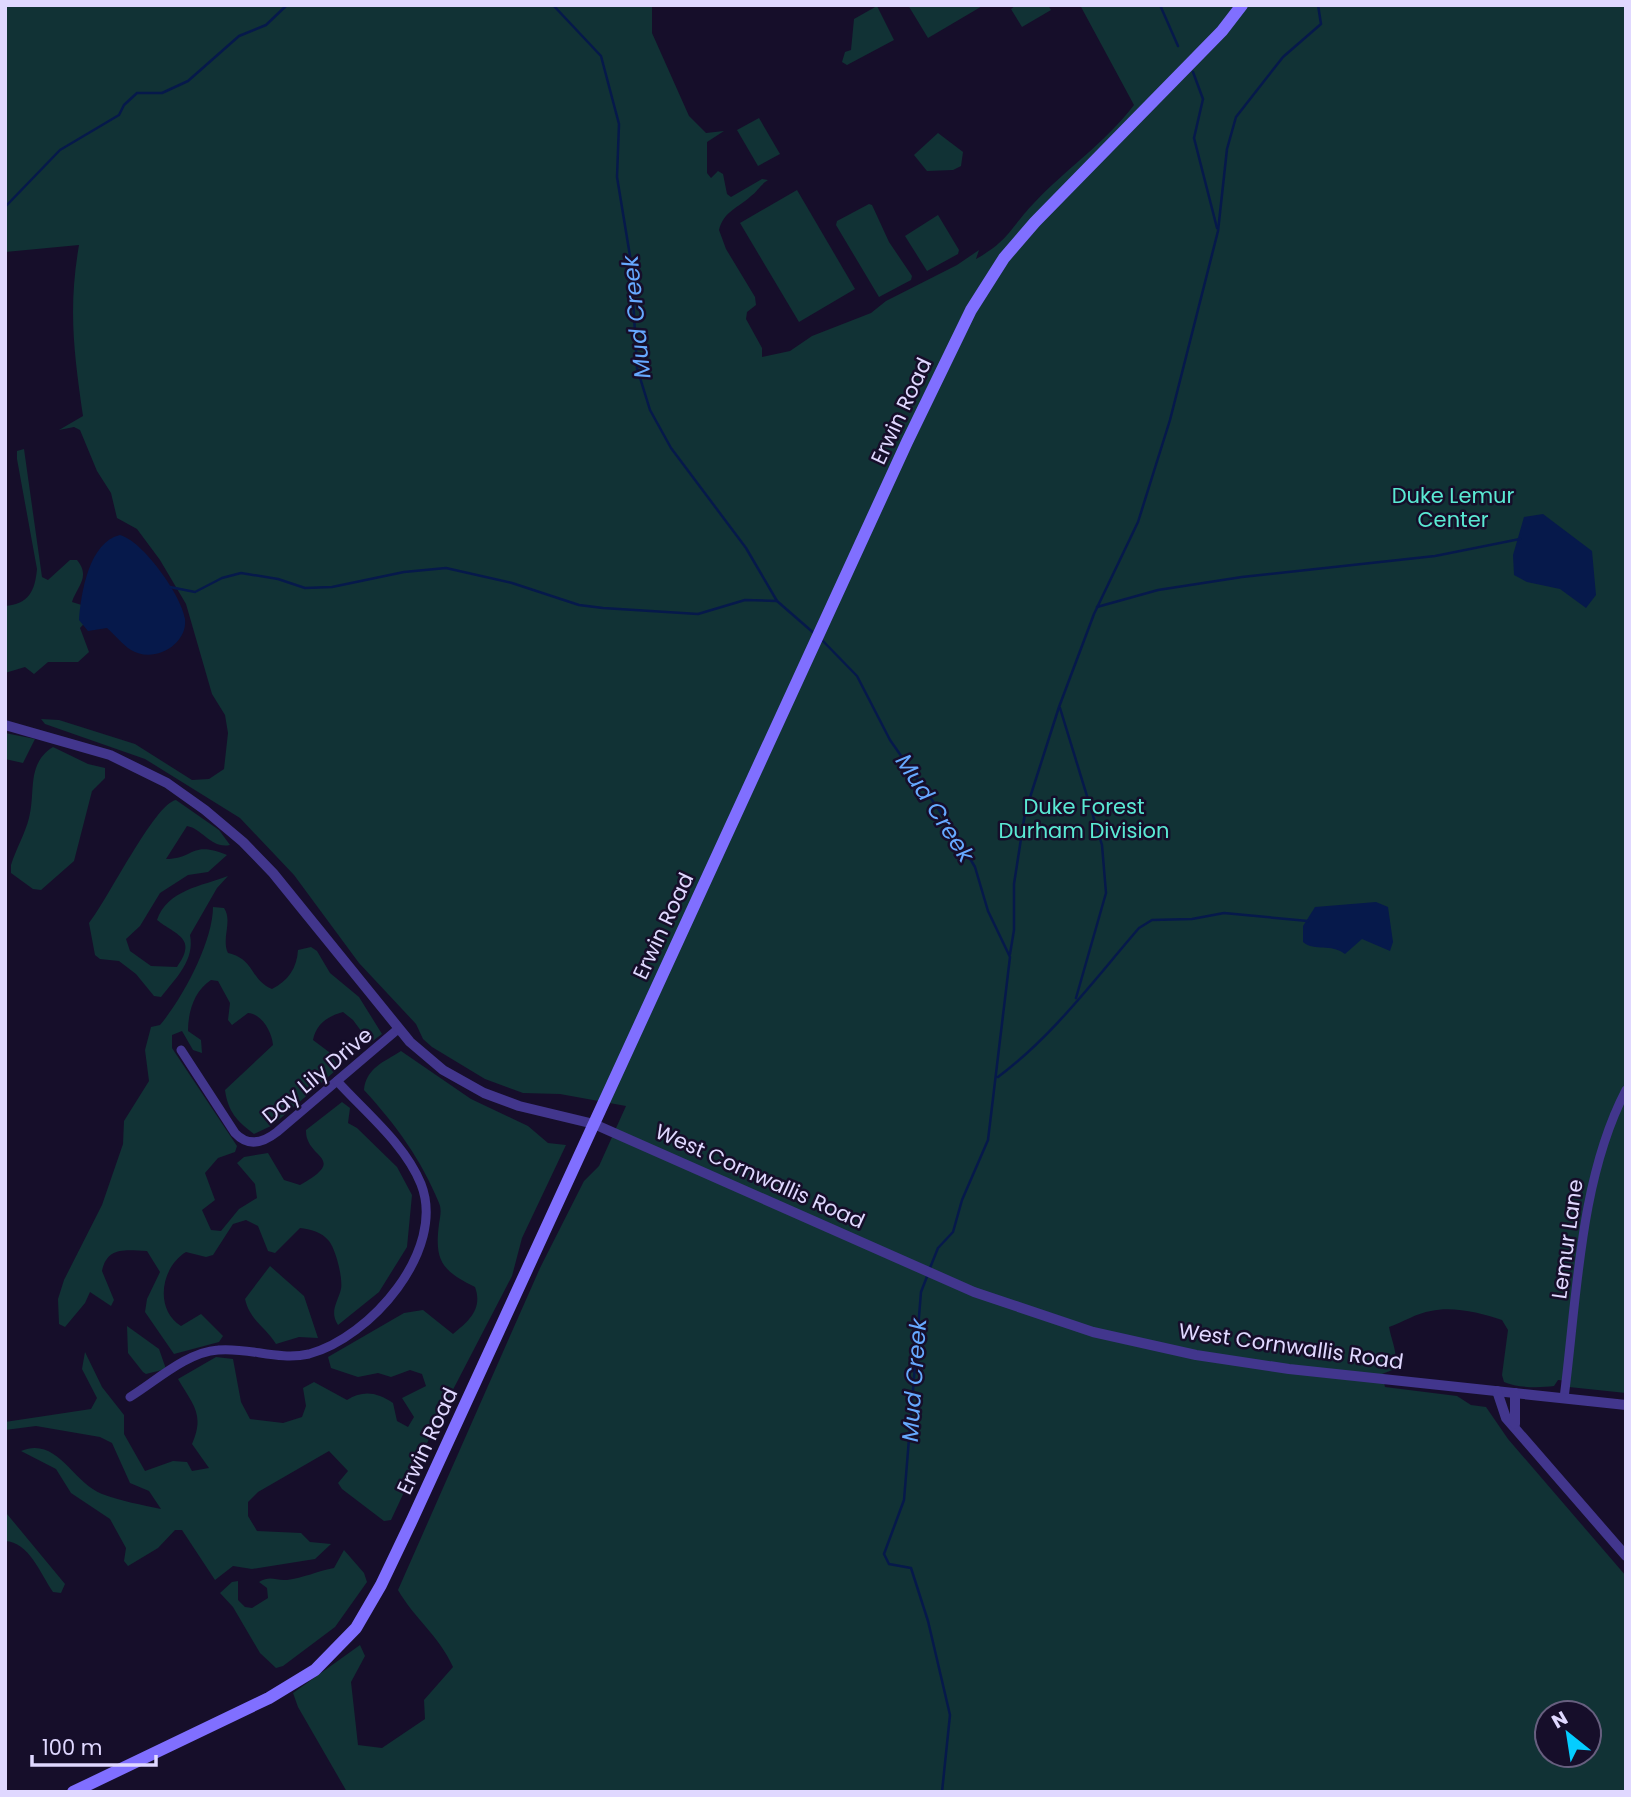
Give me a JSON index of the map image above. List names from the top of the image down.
{
  "streets": {
    "main road": ["Erwin Road"],
    "street": ["Day Lily Drive", "West Cornwallis Road", "Lemur Lane"]
  },
  "crossings": [
    ["Erwin Road", "West Cornwallis Road"],
    ["Day Lily Drive", "West Cornwallis Road"],
    ["West Cornwallis Road", "Lemur Lane"]
  ],
  "water": ["Mud Creek"],
  "parks": ["Duke Lemur Center", "Duke Forest Durham Division"],
  "scale_bar": "100 m",
  "north": "top left"
}
